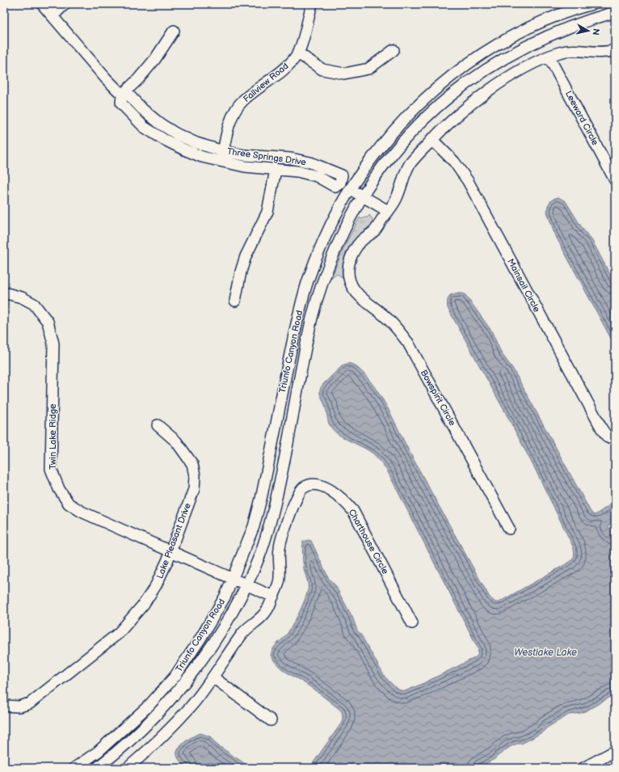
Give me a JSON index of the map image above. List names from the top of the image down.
{
  "streets": {
    "street": [
      "Fallview Road",
      "Leeward Circle",
      "Three Springs Drive",
      "Mainsail Circle",
      "Triunfo Canyon Road",
      "Bowspirit Circle",
      "Twin Lake Ridge",
      "Lake Pleasant Drive",
      "Charthouse Circle"
    ]
  },
  "crossings": [
    ["Fallview Road", "Three Springs Drive"],
    ["Three Springs Drive", "Triunfo Canyon Road"],
    ["Triunfo Canyon Road", "Twin Lake Ridge"],
    ["Twin Lake Ridge", "Lake Pleasant Drive"]
  ],
  "water": ["Westlake Lake"],
  "north": "right"
}
